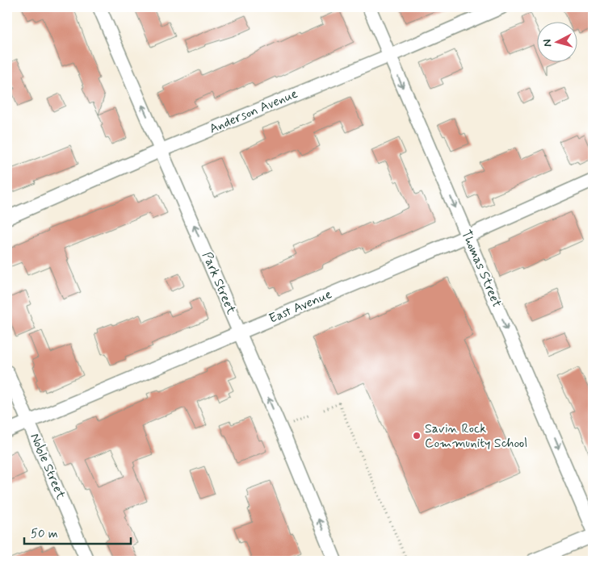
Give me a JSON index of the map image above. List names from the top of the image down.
{
  "streets": {
    "street": [
      "Anderson Avenue",
      "Thomas Street",
      "Park Street",
      "East Avenue",
      "Noble Street"
    ]
  },
  "crossings": [
    ["Anderson Avenue", "Thomas Street"],
    ["Anderson Avenue", "Park Street"],
    ["Thomas Street", "East Avenue"],
    ["Park Street", "East Avenue"],
    ["East Avenue", "Noble Street"]
  ],
  "one_way": ["Thomas Street", "Park Street"],
  "places": ["Savin Rock Community School"],
  "scale_bar": "50 m",
  "north": "left"
}
